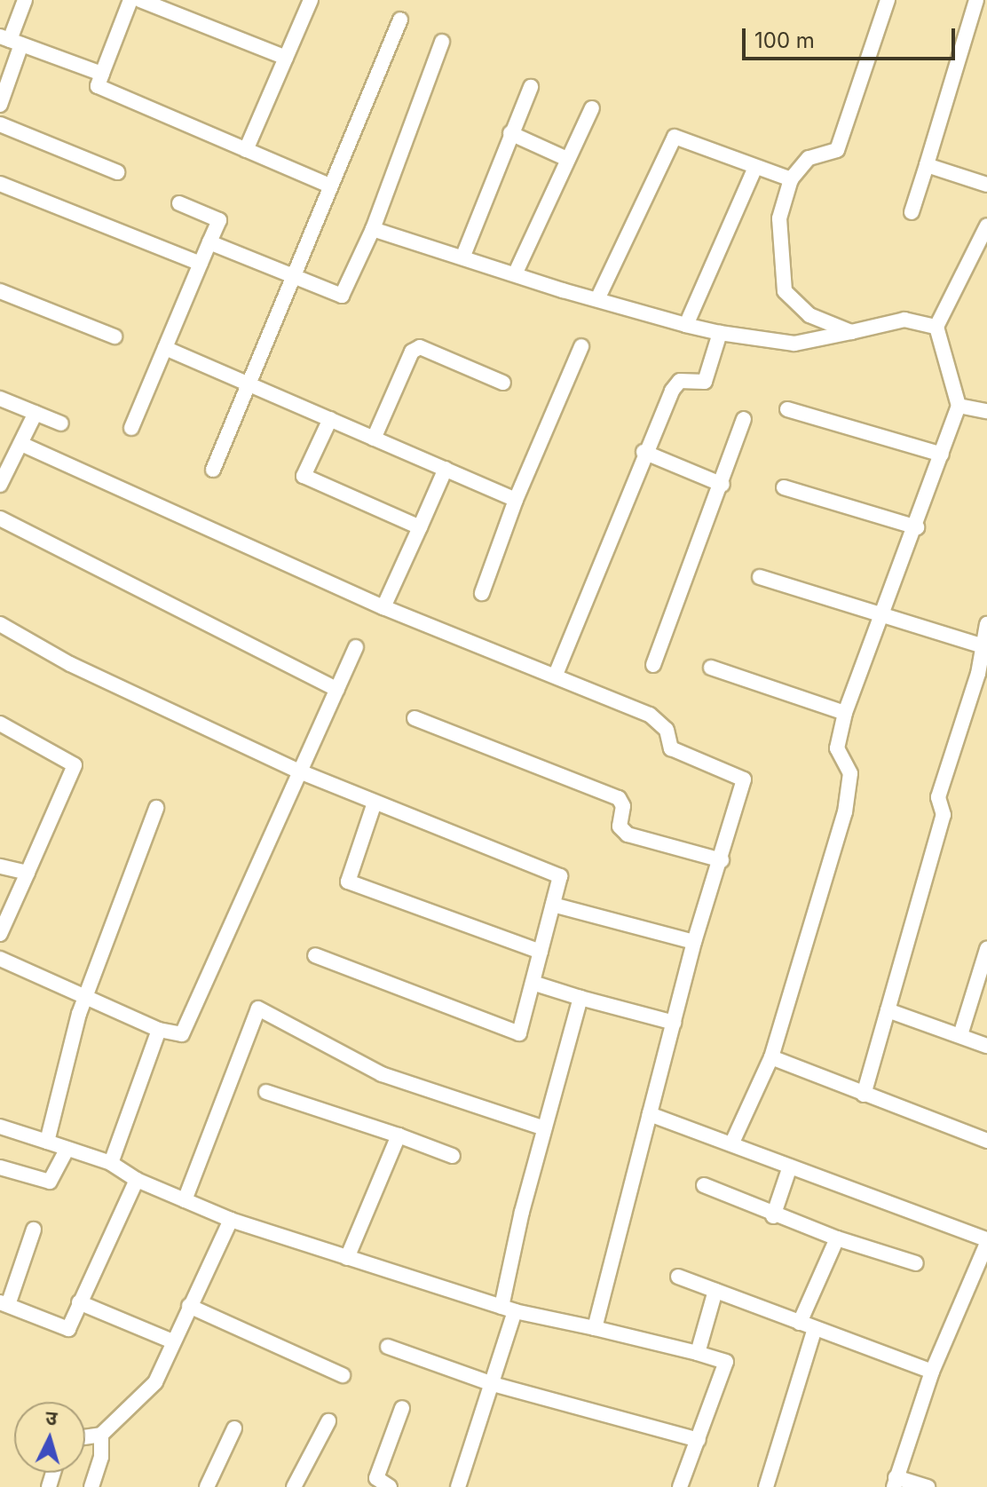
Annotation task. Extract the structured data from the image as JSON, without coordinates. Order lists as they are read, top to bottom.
{
  "scale_bar": "100 m",
  "north": "top"
}
